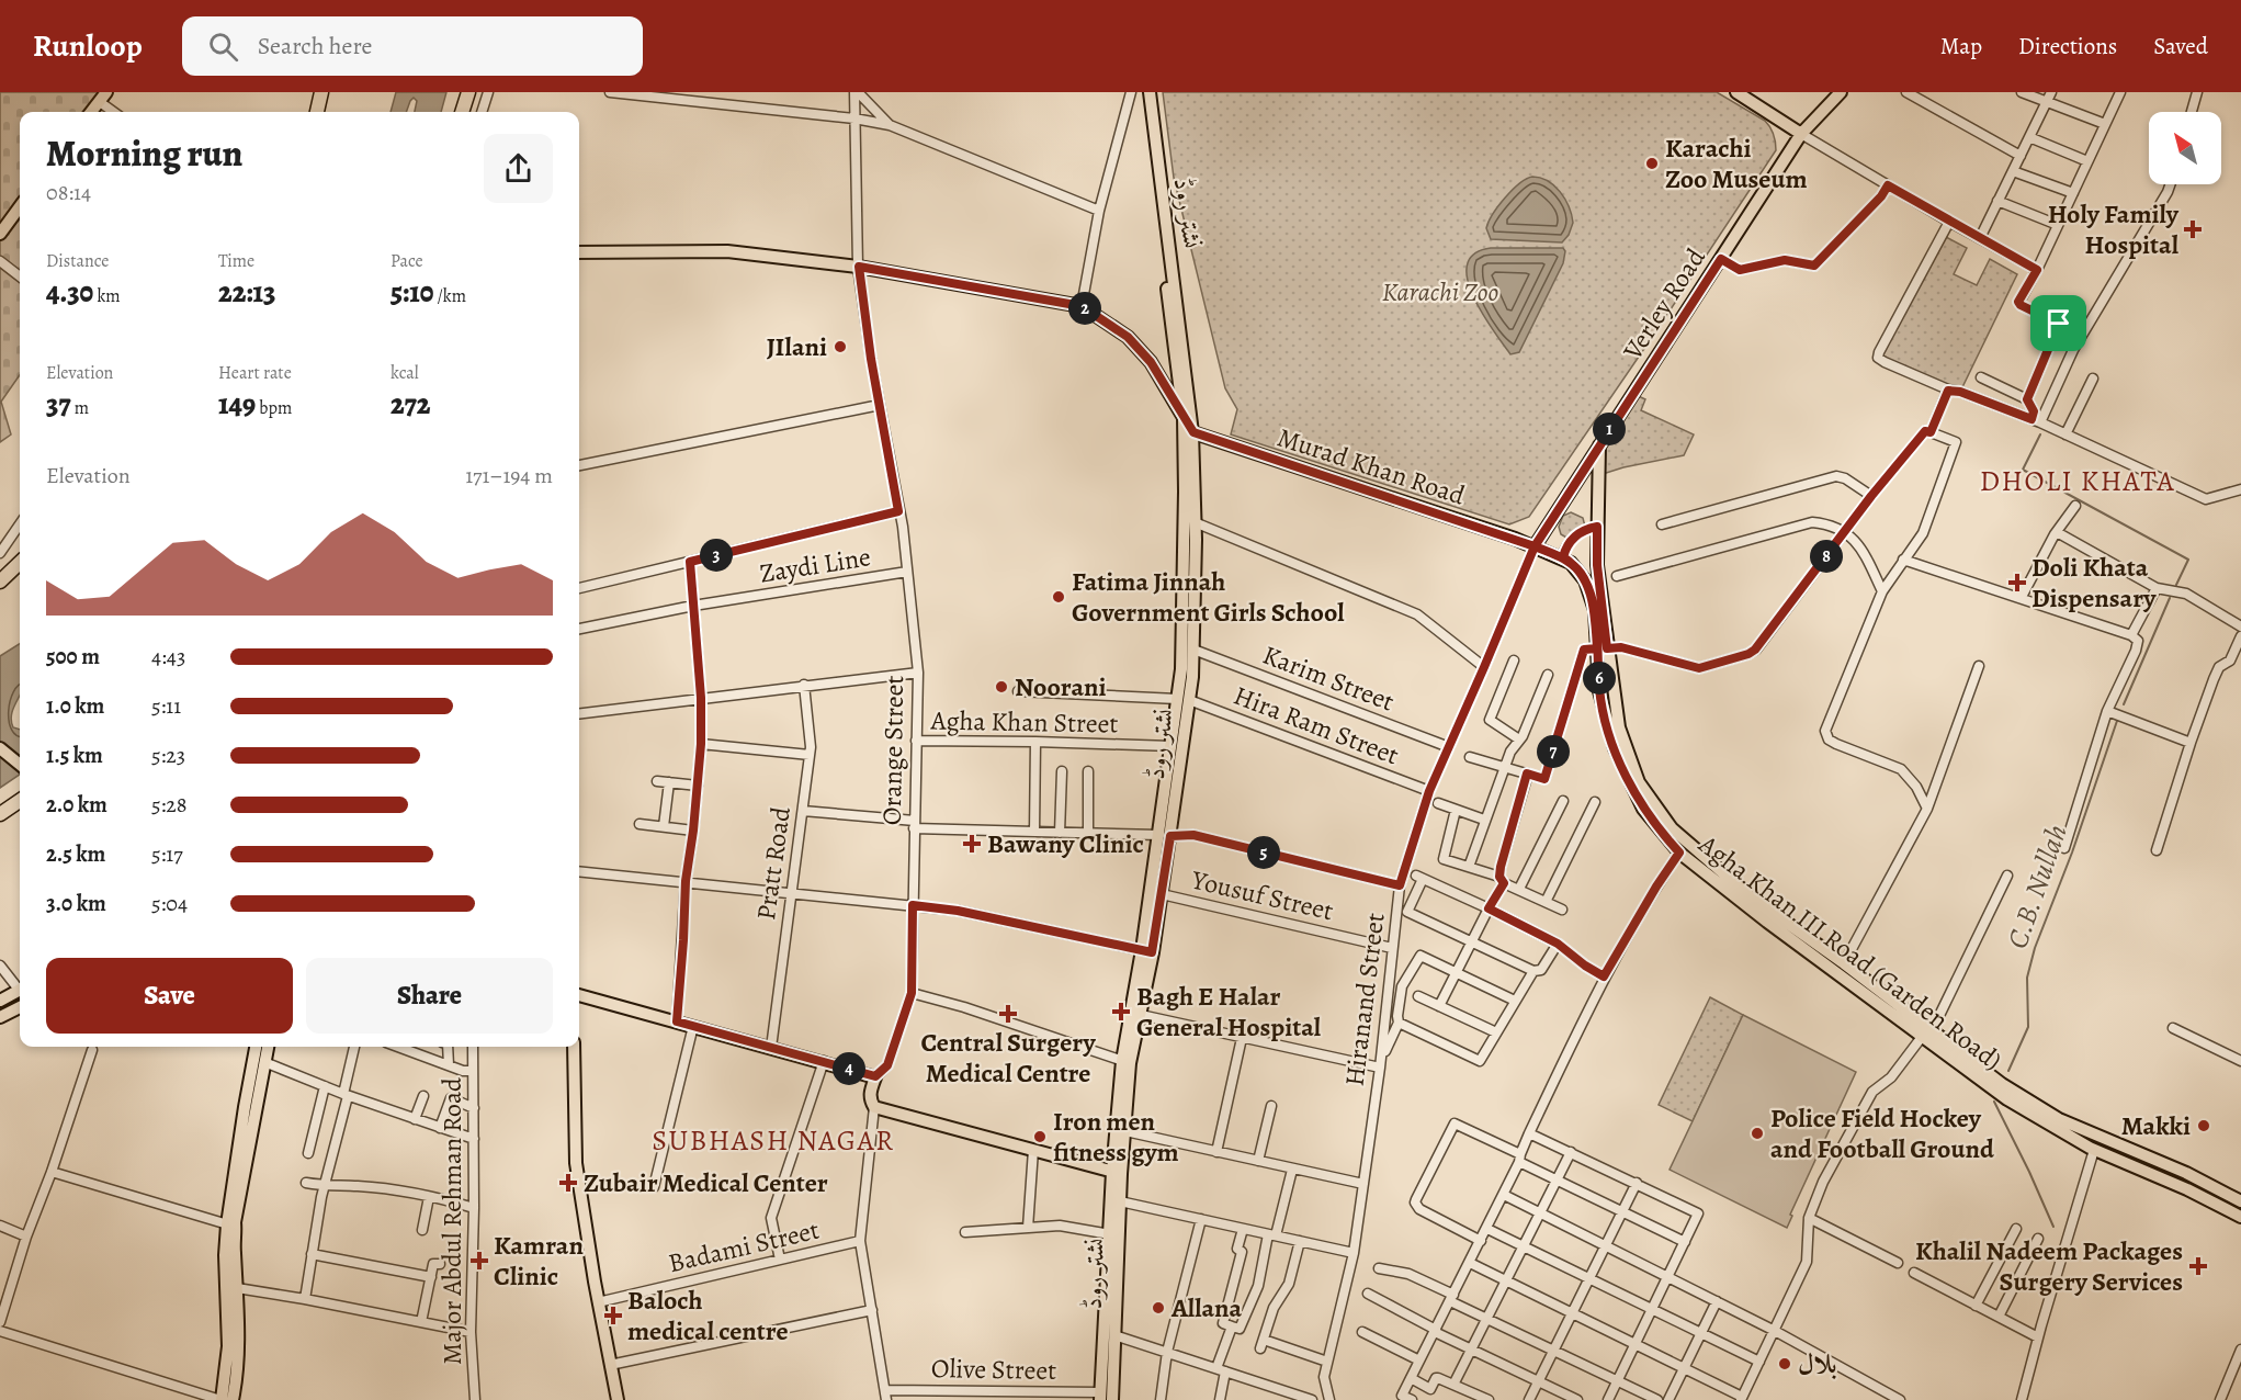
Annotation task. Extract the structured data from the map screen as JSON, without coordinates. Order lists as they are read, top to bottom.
{
  "streets": {
    "main road": [
      "نشتر روڈ",
      "Verley Road",
      "Murad Khan Road",
      "Agha Khan III Road (Garden Road)"
    ],
    "street": [
      "Zaydi Line",
      "Karim Street",
      "Agha Khan Street",
      "Hira Ram Street",
      "Orange Street",
      "Pratt Road",
      "Yousuf Street",
      "Hiranand Street",
      "Major Abdul Rehman Road",
      "Badami Street",
      "Olive Street"
    ]
  },
  "crossings": [
    ["نشتر روڈ", "Murad Khan Road"],
    ["نشتر روڈ", "Karim Street"],
    ["نشتر روڈ", "Agha Khan Street"],
    ["نشتر روڈ", "Hira Ram Street"],
    ["نشتر روڈ", "Yousuf Street"],
    ["نشتر روڈ", "Olive Street"],
    ["Verley Road", "Murad Khan Road"],
    ["Verley Road", "Agha Khan III Road (Garden Road)"],
    ["Verley Road", "Hiranand Street"],
    ["Murad Khan Road", "Agha Khan III Road (Garden Road)"],
    ["Murad Khan Road", "Hiranand Street"],
    ["Zaydi Line", "Orange Street"],
    ["Karim Street", "Hiranand Street"],
    ["Agha Khan Street", "Orange Street"],
    ["Hira Ram Street", "Hiranand Street"],
    ["Yousuf Street", "Hiranand Street"],
    ["Agha Khan III Road (Garden Road)", "Hiranand Street"]
  ],
  "districts": ["DHOLI KHATA", "SUBHASH NAGAR"],
  "water": ["C.B. Nullah"],
  "parks": ["Karachi Zoo"],
  "places": {
    "other": [
      "Karachi Zoo Museum",
      "JIlani",
      "Fatima Jinnah Government Girls School",
      "Noorani",
      "Makki",
      "Police Field Hockey and Football Ground",
      "Iron men fitness gym",
      "Allana",
      "بلال"
    ],
    "health": [
      "Holy Family Hospital",
      "Doli Khata Dispensary",
      "Bawany Clinic",
      "Bagh E Halar General Hospital",
      "Central Surgery Medical Centre",
      "Zubair Medical Center",
      "Kamran Clinic",
      "Khalil Nadeem Packages Surgery Services",
      "Baloch medical centre"
    ]
  },
  "north": "top left",
  "page": {
    "header": "Runloop",
    "search": "Search here",
    "nav": ["Map", "Directions", "Saved"],
    "heading": ["Morning run", "08:14"],
    "stats": [
      ["Distance", "4.30 km"],
      ["Time", "22:13"],
      ["Pace", "5:10 /km"],
      ["Elevation", "37 m"],
      ["Heart rate", "149 bpm"],
      ["kcal", "272"]
    ],
    "pins": [
      "2",
      "1",
      "3",
      "8",
      "6",
      "7",
      "5",
      "4"
    ],
    "chart": ["Elevation", "171–194 m"],
    "list": [
      {
        "name": "500 m",
        "note": "4:43"
      },
      {
        "name": "1.0 km",
        "note": "5:11"
      },
      {
        "name": "1.5 km",
        "note": "5:23"
      },
      {
        "name": "2.0 km",
        "note": "5:28"
      },
      {
        "name": "2.5 km",
        "note": "5:17"
      },
      {
        "name": "3.0 km",
        "note": "5:04"
      }
    ],
    "buttons": ["Save", "Share"]
  }
}
